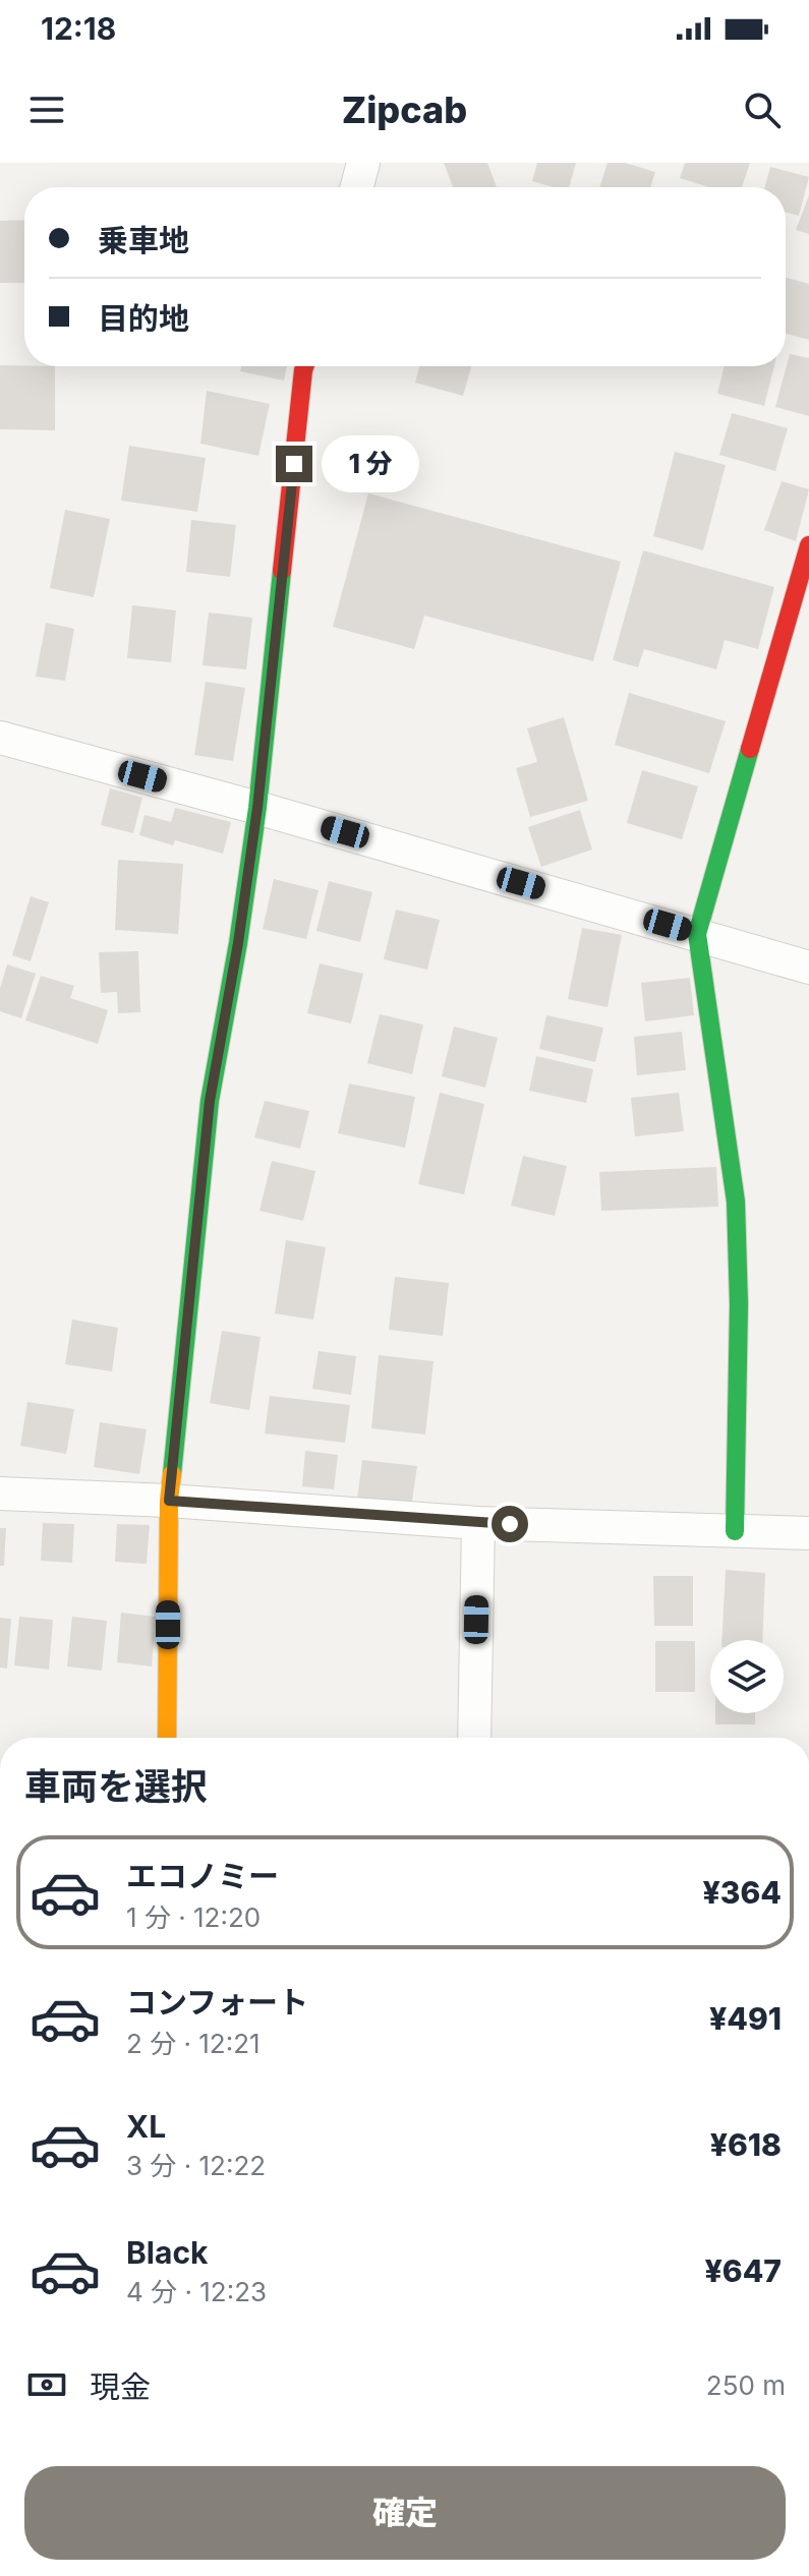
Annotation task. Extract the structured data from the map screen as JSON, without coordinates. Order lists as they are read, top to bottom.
{
  "page": {
    "status": "12:18",
    "header": "Zipcab",
    "banner": ["乗車地", "目的地"],
    "bubble": "1 分",
    "heading": "車両を選択",
    "list": [
      {
        "name": "エコノミー",
        "note": "1 分 · 12:20",
        "value": "¥364"
      },
      {
        "name": "コンフォート",
        "note": "2 分 · 12:21",
        "value": "¥491"
      },
      {
        "name": "XL",
        "note": "3 分 · 12:22",
        "value": "¥618"
      },
      {
        "name": "Black",
        "note": "4 分 · 12:23",
        "value": "¥647"
      }
    ],
    "pay": ["現金", "250 m"],
    "buttons": "確定"
  }
}
